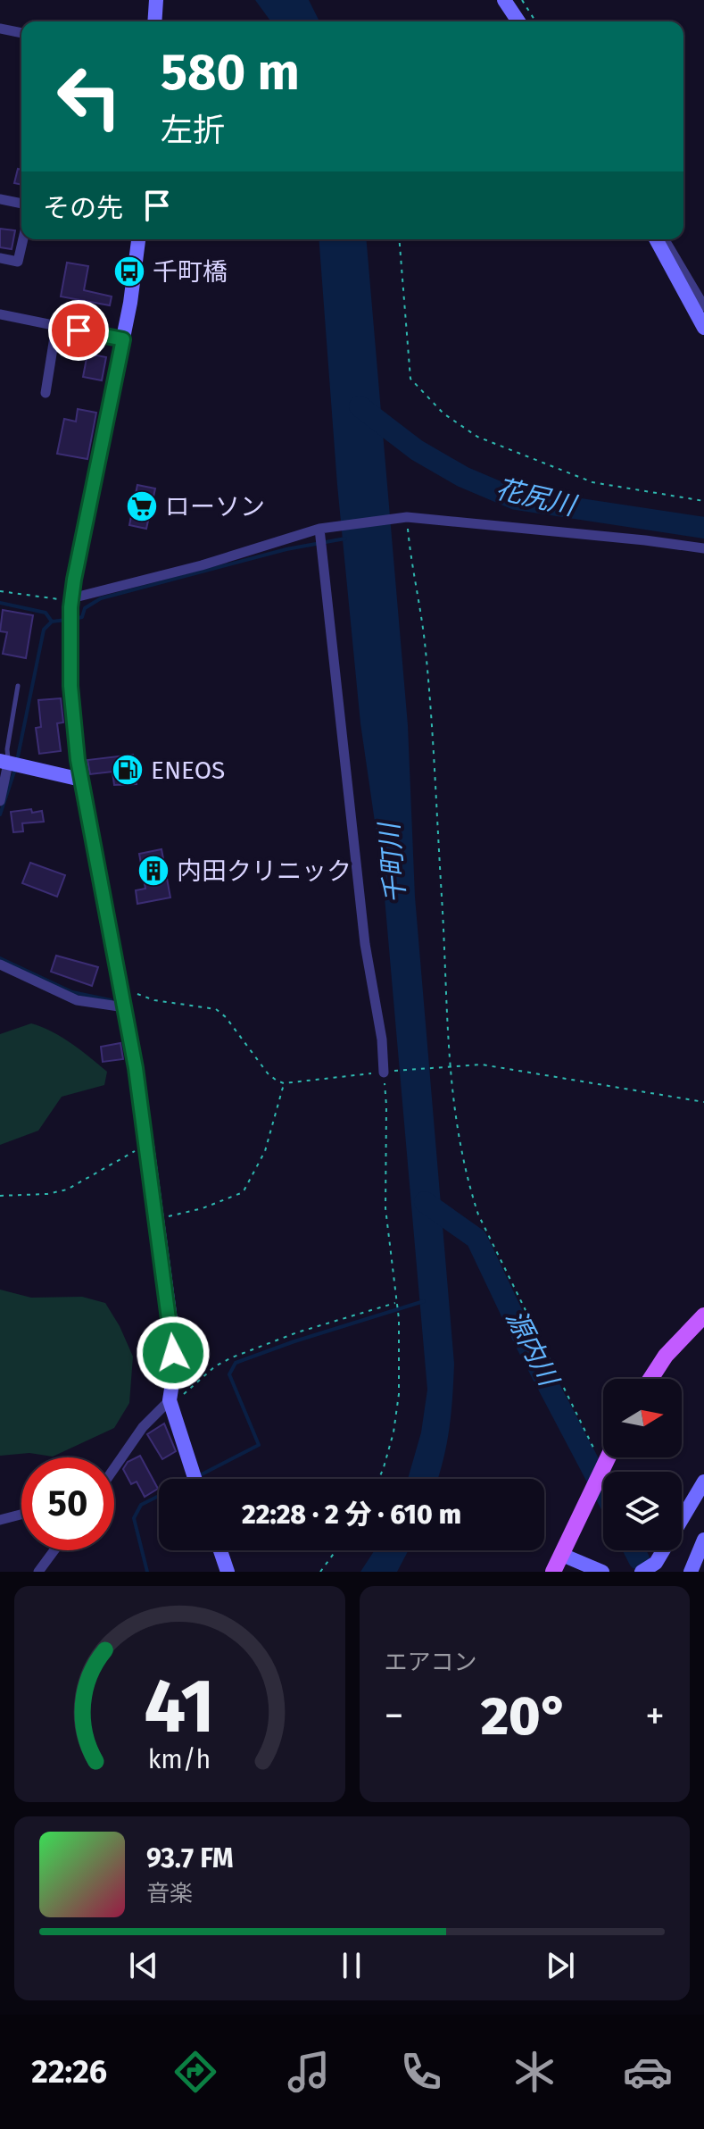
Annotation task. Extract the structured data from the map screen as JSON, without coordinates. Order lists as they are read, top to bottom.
{
  "water": ["花尻川", "千町川", "源内川"],
  "places": {
    "bus stop": ["千町橋"],
    "supermarket": ["ローソン"],
    "fuel station": ["ENEOS"],
    "building": ["内田クリニック"]
  },
  "north": "right",
  "page": {
    "turn": ["580 m", "左折"],
    "then": "その先",
    "limit": "50",
    "trip": "22:28 · 2 分 · 610 m",
    "tile": "エアコン",
    "heat": ["−", "20°", "+"],
    "song": ["93.7 FM", "音楽"],
    "tabs": "22:26",
    "gauge": ["41", "km/h"]
  }
}
